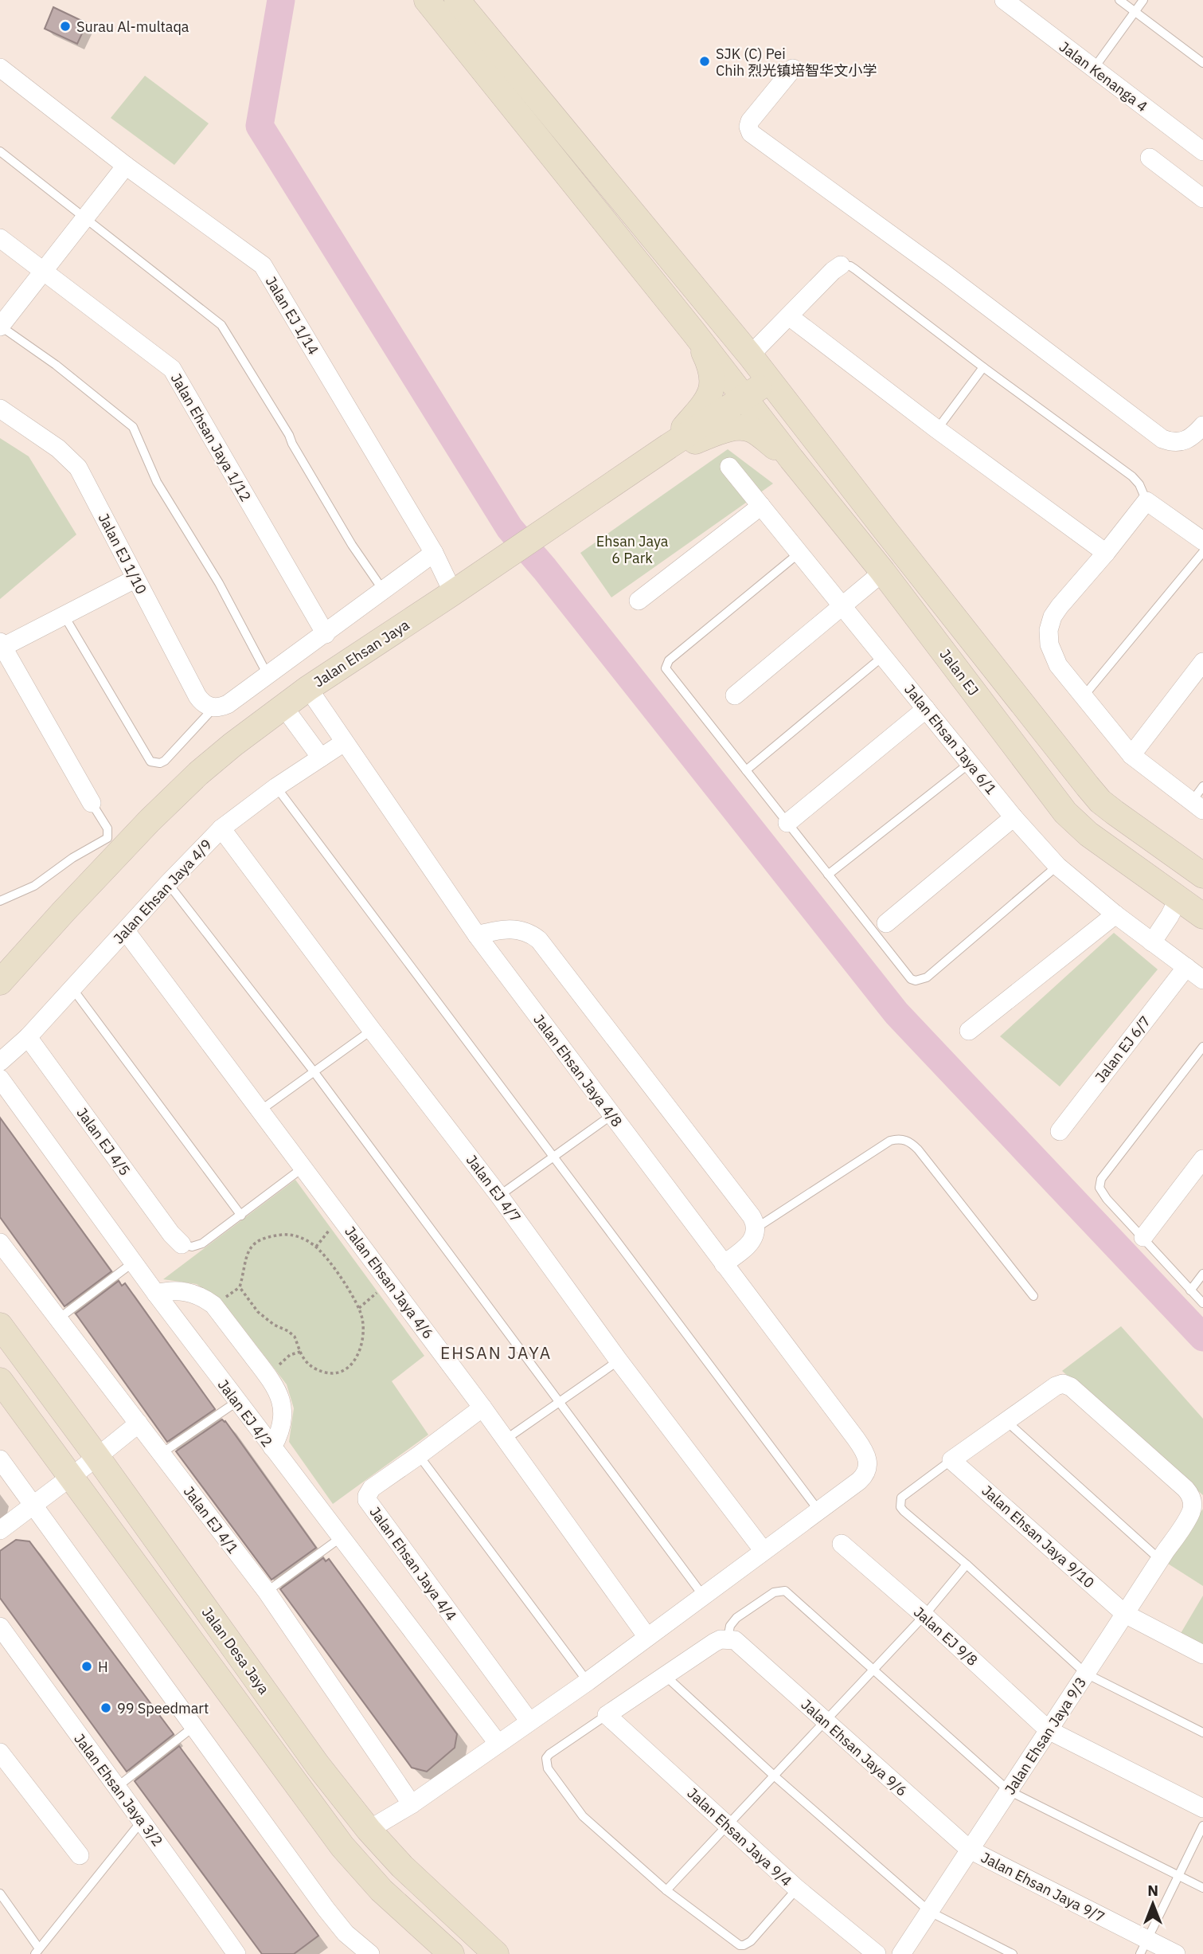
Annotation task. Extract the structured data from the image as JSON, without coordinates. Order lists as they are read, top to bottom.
{
  "streets": {
    "main road": ["Jalan Ehsan Jaya", "Jalan EJ", "Jalan Desa Jaya"],
    "street": [
      "Jalan Kenanga 4",
      "Jalan EJ 1/14",
      "Jalan Ehsan Jaya 1/12",
      "Jalan EJ 1/10",
      "Jalan Ehsan Jaya 6/1",
      "Jalan Ehsan Jaya 4/9",
      "Jalan EJ 6/7",
      "Jalan Ehsan Jaya 4/8",
      "Jalan EJ 4/5",
      "Jalan EJ 4/7",
      "Jalan Ehsan Jaya 4/6",
      "Jalan EJ 4/2",
      "Jalan EJ 4/1",
      "Jalan Ehsan Jaya 9/10",
      "Jalan Ehsan Jaya 4/4",
      "Jalan EJ 9/8",
      "Jalan Ehsan Jaya 9/3",
      "Jalan Ehsan Jaya 9/6",
      "Jalan Ehsan Jaya 3/2",
      "Jalan Ehsan Jaya 9/4",
      "Jalan Ehsan Jaya 9/7"
    ]
  },
  "crossings": [
    ["Jalan EJ 1/14", "Jalan Ehsan Jaya"],
    ["Jalan Ehsan Jaya", "Jalan EJ"],
    ["Jalan Ehsan Jaya", "Jalan Ehsan Jaya 4/8"],
    ["Jalan Ehsan Jaya 6/1", "Jalan EJ 6/7"],
    ["Jalan Ehsan Jaya 4/9", "Jalan Ehsan Jaya 4/8"],
    ["Jalan Ehsan Jaya 4/9", "Jalan EJ 4/5"],
    ["Jalan Ehsan Jaya 4/9", "Jalan EJ 4/7"],
    ["Jalan Ehsan Jaya 4/9", "Jalan Ehsan Jaya 4/6"],
    ["Jalan Ehsan Jaya 4/6", "Jalan Ehsan Jaya 4/4"],
    ["Jalan Ehsan Jaya 9/10", "Jalan Ehsan Jaya 9/3"],
    ["Jalan EJ 9/8", "Jalan Ehsan Jaya 9/3"],
    ["Jalan Ehsan Jaya 9/3", "Jalan Ehsan Jaya 9/6"],
    ["Jalan Ehsan Jaya 9/3", "Jalan Ehsan Jaya 9/7"],
    ["Jalan Ehsan Jaya 9/6", "Jalan Ehsan Jaya 9/7"]
  ],
  "districts": ["EHSAN JAYA"],
  "parks": ["Ehsan Jaya 6 Park"],
  "places": [
    "Surau Al-multaqa",
    "SJK (C) Pei Chih 烈光镇培智华文小学",
    "H",
    "99 Speedmart"
  ],
  "north": "top"
}
